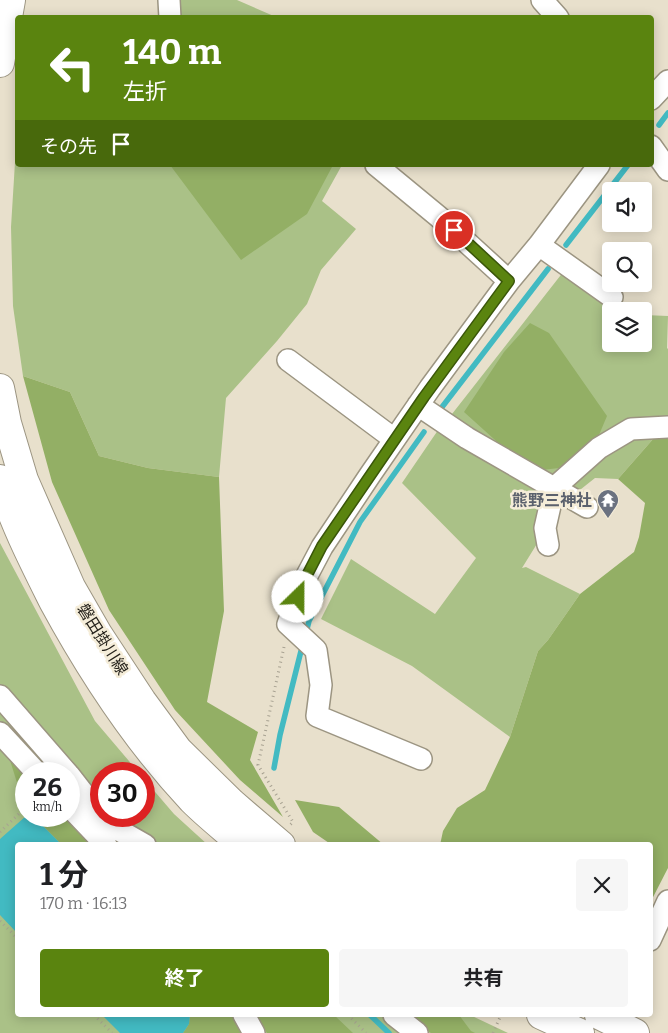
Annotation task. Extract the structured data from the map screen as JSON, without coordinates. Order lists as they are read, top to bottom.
{
  "streets": {
    "main road": ["磐田掛川線"]
  },
  "places": {
    "temple": ["熊野三神社"]
  },
  "page": {
    "turn": ["140 m", "左折"],
    "then": "その先",
    "speed": "26 km/h",
    "limit": "30",
    "heading": ["1 分", "170 m · 16:13"],
    "buttons": ["終了", "共有"]
  }
}
